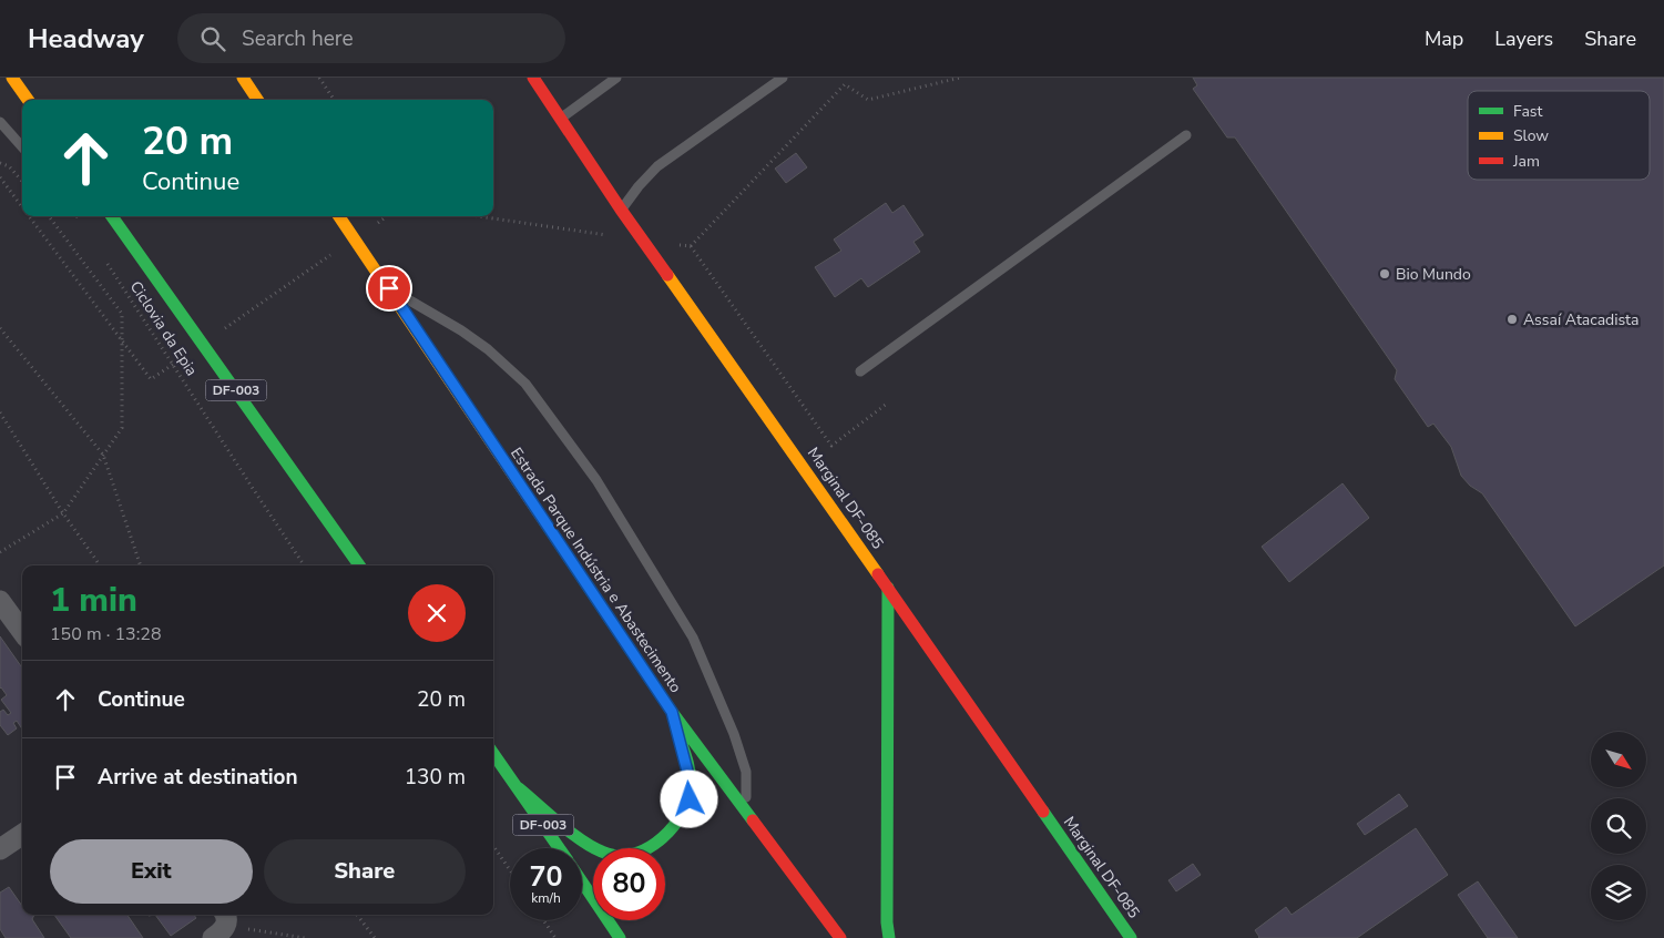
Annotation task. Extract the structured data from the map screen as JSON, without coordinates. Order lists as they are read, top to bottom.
{
  "streets": {
    "main road": ["DF-003", "Marginal DF-085", "Estrada Parque Indústria e Abastecimento"],
    "path": ["Ciclovia da Epia"]
  },
  "places": ["Bio Mundo", "Assaí Atacadista"],
  "legend": ["Fast", "Slow", "Jam"],
  "north": "bottom right",
  "page": {
    "header": "Headway",
    "search": "Search here",
    "nav": ["Map", "Layers", "Share"],
    "turn": ["20 m", "Continue"],
    "heading": ["1 min", "150 m · 13:28"],
    "list": [
      {
        "name": "Continue",
        "value": "20 m"
      },
      {
        "name": "Arrive at destination",
        "value": "130 m"
      }
    ],
    "buttons": ["Exit", "Share"],
    "speed": "70 km/h",
    "limit": "80"
  }
}
